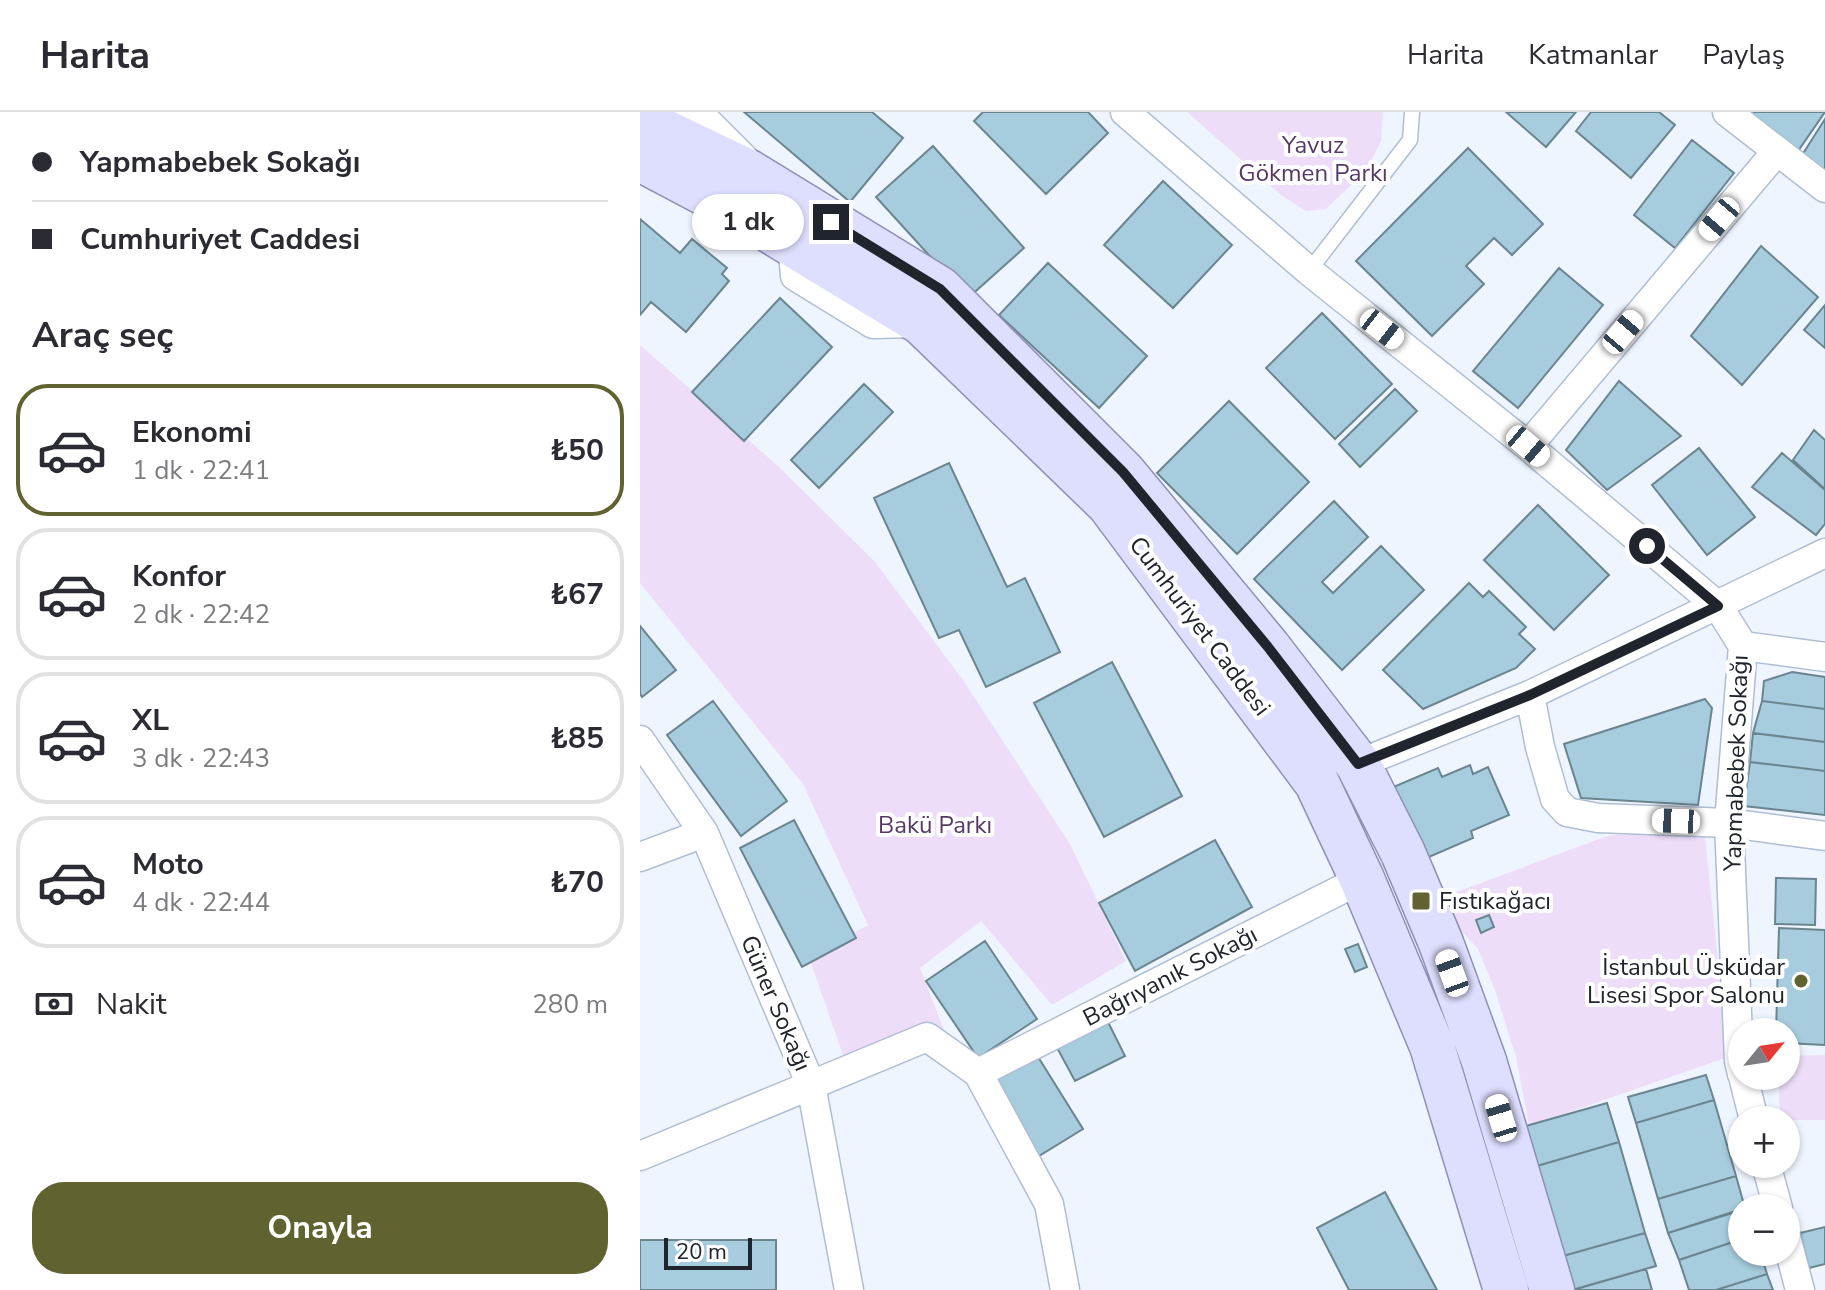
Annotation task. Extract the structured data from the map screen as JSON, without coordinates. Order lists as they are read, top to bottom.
{
  "streets": {
    "main road": ["Cumhuriyet Caddesi"],
    "street": ["Yapmabebek Sokağı", "Bağrıyanık Sokağı", "Güner Sokağı"]
  },
  "crossings": [
    ["Cumhuriyet Caddesi", "Bağrıyanık Sokağı"]
  ],
  "parks": ["Yavuz Gökmen Parkı", "Bakü Parkı"],
  "places": {
    "transit": ["Fıstıkağacı"],
    "other": ["İstanbul Üsküdar Lisesi Spor Salonu"]
  },
  "scale_bar": "20 m",
  "north": "top right",
  "page": {
    "header": "Harita",
    "nav": ["Harita", "Katmanlar", "Paylaş"],
    "banner": ["Yapmabebek Sokağı", "Cumhuriyet Caddesi"],
    "bubble": "1 dk",
    "heading": "Araç seç",
    "list": [
      {
        "name": "Ekonomi",
        "note": "1 dk · 22:41",
        "value": "₺50"
      },
      {
        "name": "Konfor",
        "note": "2 dk · 22:42",
        "value": "₺67"
      },
      {
        "name": "XL",
        "note": "3 dk · 22:43",
        "value": "₺85"
      },
      {
        "name": "Moto",
        "note": "4 dk · 22:44",
        "value": "₺70"
      }
    ],
    "pay": ["Nakit", "280 m"],
    "map_buttons": ["+", "−"],
    "buttons": "Onayla",
    "scale": "20 m"
  }
}
